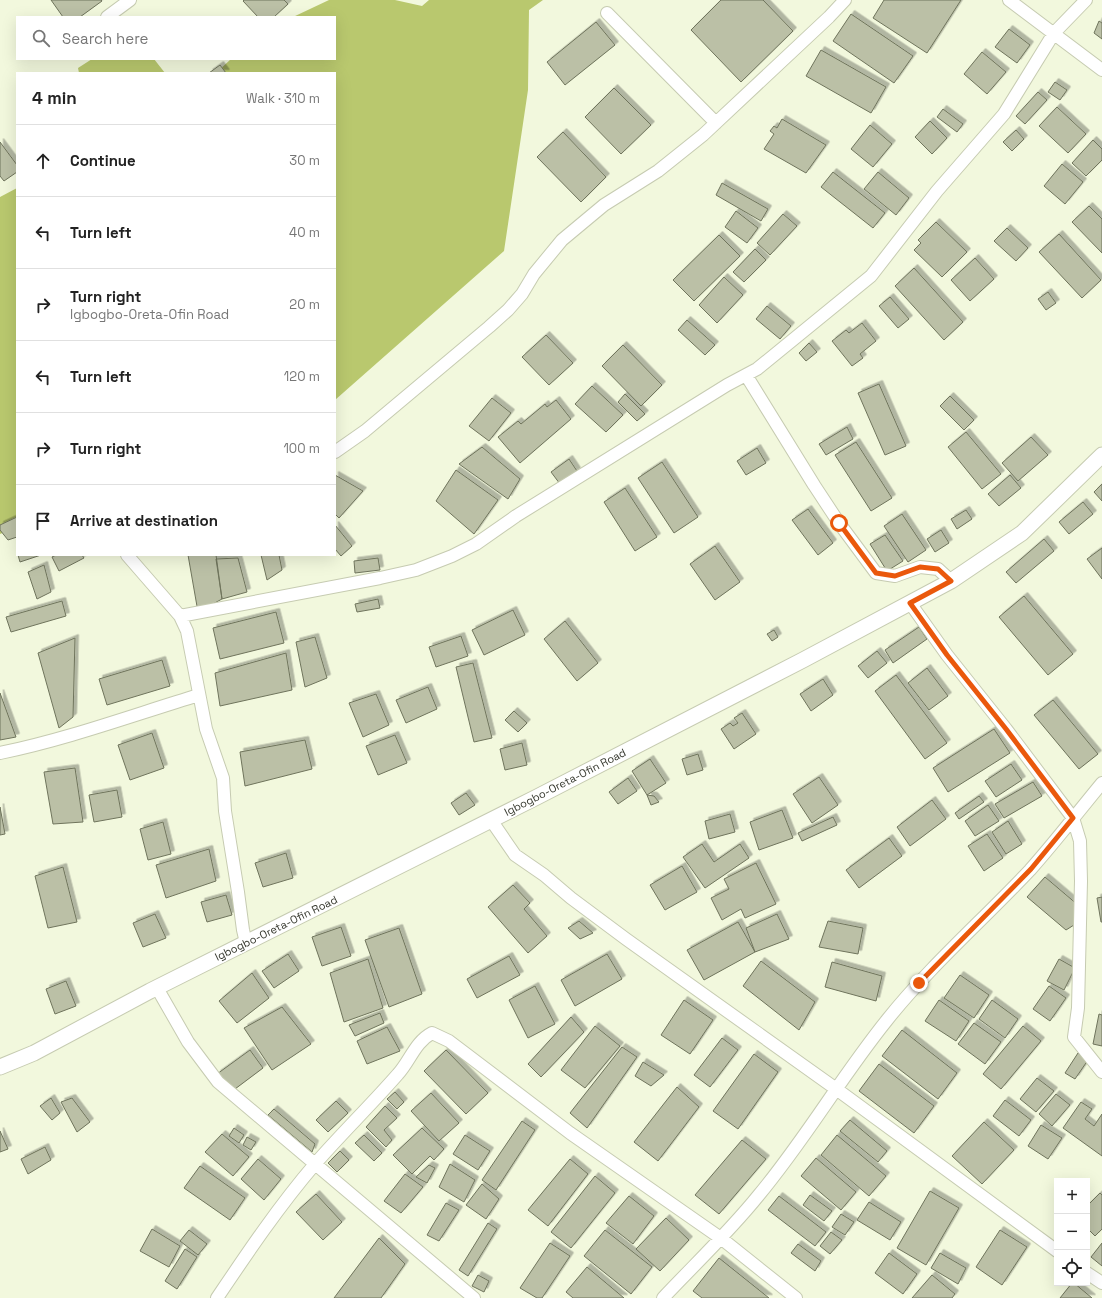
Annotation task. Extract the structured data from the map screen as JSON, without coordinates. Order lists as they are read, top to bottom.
{
  "streets": {
    "street": ["Igbogbo-Oreta-Ofin Road"]
  },
  "page": {
    "search": "Search here",
    "heading": ["4 min", "Walk · 310 m"],
    "list": [
      ["Continue", "30 m"],
      ["Turn left", "40 m"],
      ["Turn right", "Igbogbo-Oreta-Ofin Road", "20 m"],
      ["Turn left", "120 m"],
      ["Turn right", "100 m"],
      "Arrive at destination"
    ],
    "map_buttons": ["+", "−"]
  }
}
